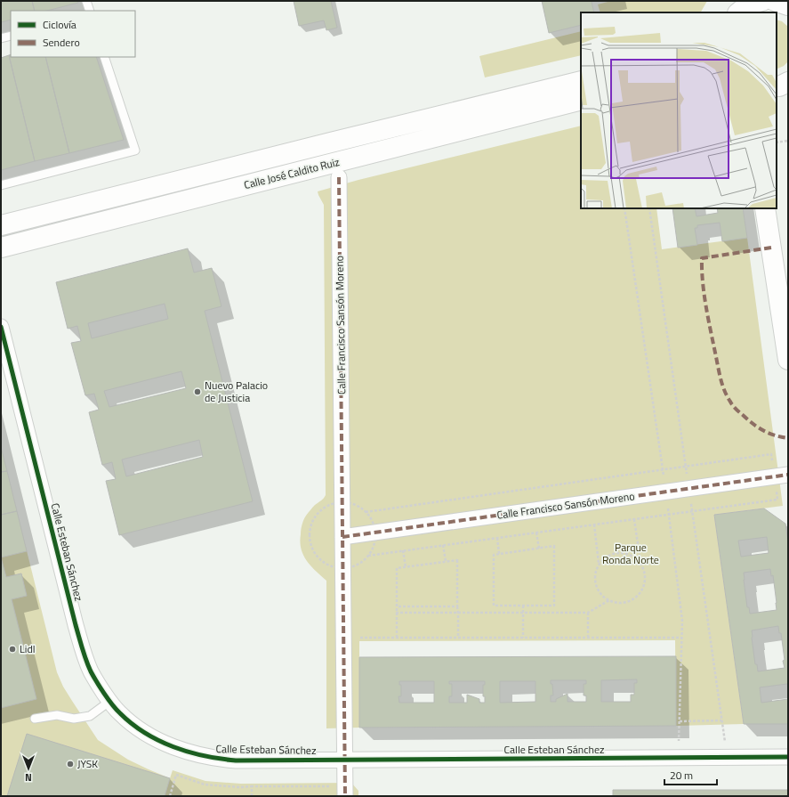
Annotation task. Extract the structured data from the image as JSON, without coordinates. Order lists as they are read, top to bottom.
{
  "streets": {
    "main road": ["Calle José Caldito Ruiz"],
    "street": ["Calle Francisco Sansón Moreno", "Calle Esteban Sánchez"]
  },
  "crossings": [
    ["Calle Francisco Sansón Moreno", "Calle Esteban Sánchez"]
  ],
  "parks": ["Parque Ronda Norte"],
  "places": ["Nuevo Palacio de Justicia", "Lidl", "JYSK"],
  "legend": ["Ciclovía", "Sendero"],
  "scale_bar": "20 m",
  "north": "bottom"
}
